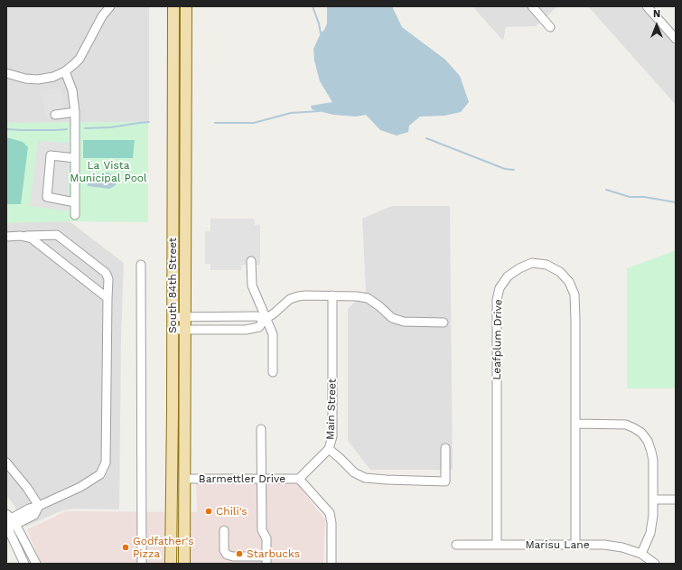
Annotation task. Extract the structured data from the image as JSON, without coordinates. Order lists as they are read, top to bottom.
{
  "streets": {
    "main road": ["South 84th Street"],
    "street": [
      "Leafplum Drive",
      "Main Street",
      "Barmettler Drive",
      "Marisu Lane"
    ]
  },
  "crossings": [
    ["South 84th Street", "Barmettler Drive"],
    ["Leafplum Drive", "Marisu Lane"],
    ["Main Street", "Barmettler Drive"]
  ],
  "parks": ["La Vista Municipal Pool"],
  "places": ["Chili's", "Godfather's Pizza", "Starbucks"],
  "north": "top"
}
